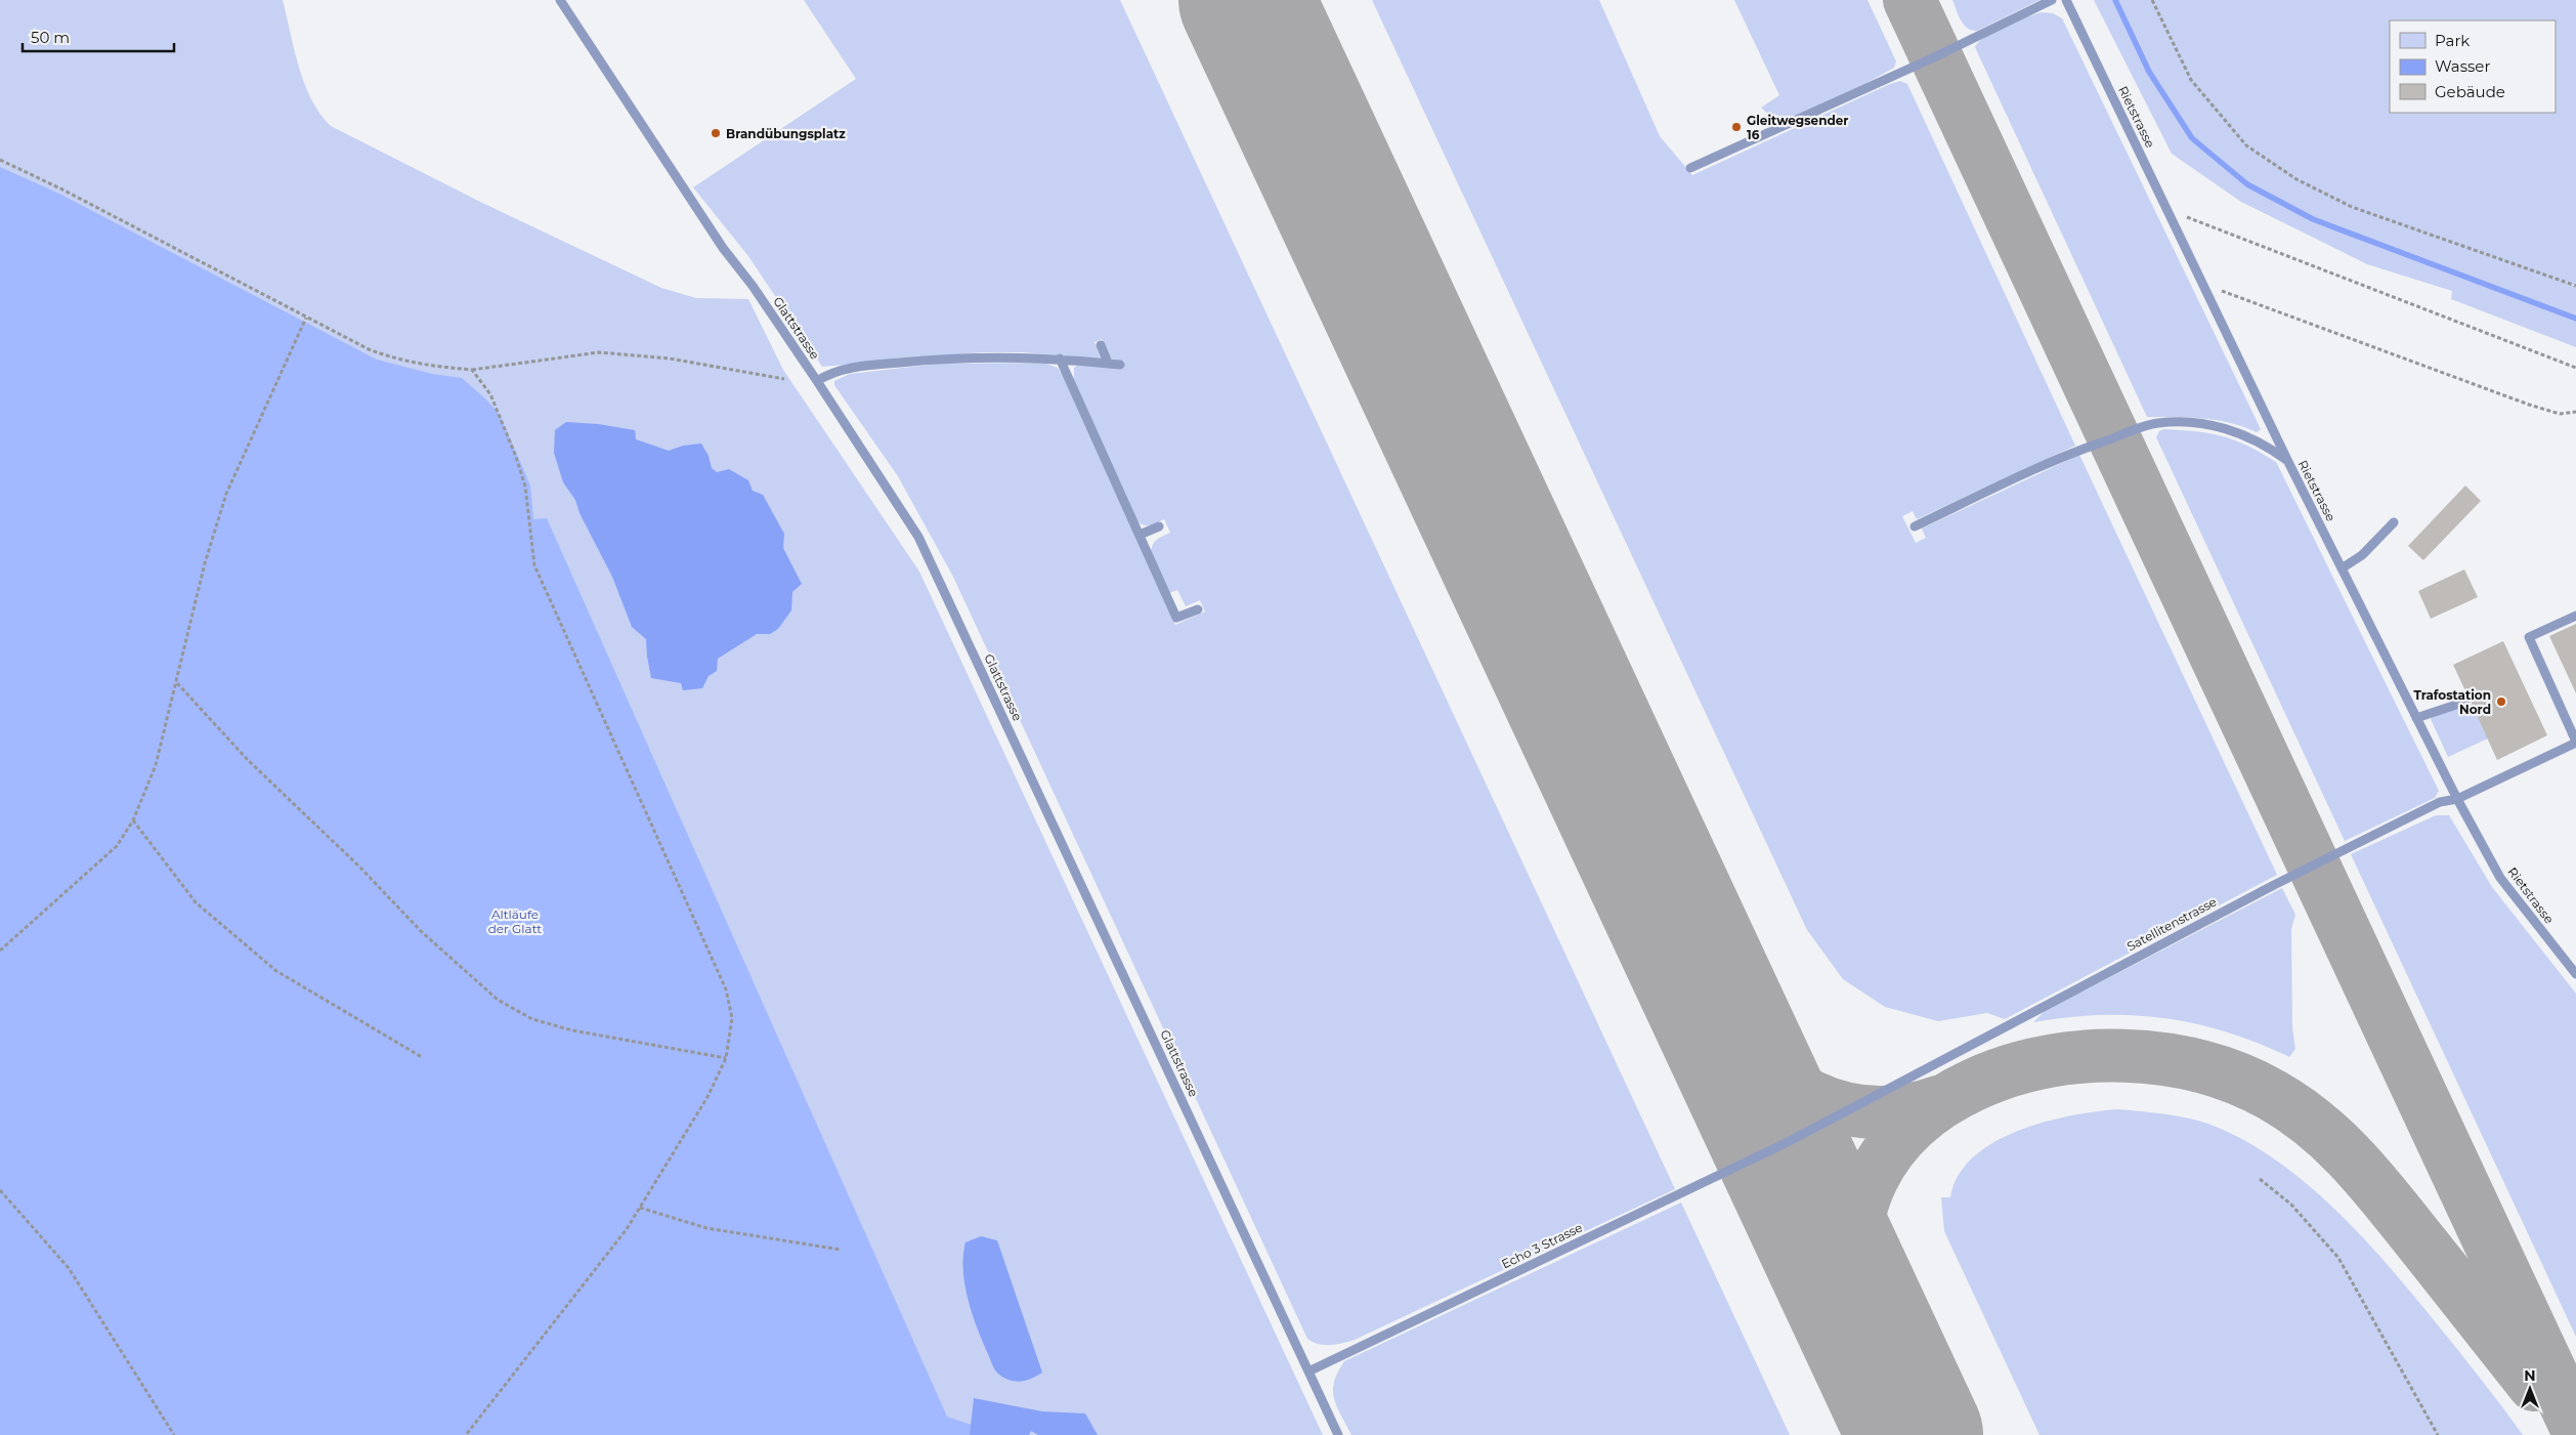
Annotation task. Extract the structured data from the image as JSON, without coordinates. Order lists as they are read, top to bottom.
{
  "streets": {
    "lane": [
      "Rietstrasse",
      "Glattstrasse",
      "Satellitenstrasse",
      "Echo 3 Strasse"
    ]
  },
  "crossings": [
    ["Rietstrasse", "Satellitenstrasse"],
    ["Glattstrasse", "Echo 3 Strasse"],
    ["Satellitenstrasse", "Echo 3 Strasse"]
  ],
  "parks": ["Altläufe der Glatt"],
  "places": ["Gleitwegsender 16", "Brandübungsplatz", "Trafostation Nord"],
  "legend": ["Park", "Wasser", "Gebäude"],
  "scale_bar": "50 m",
  "north": "top"
}
